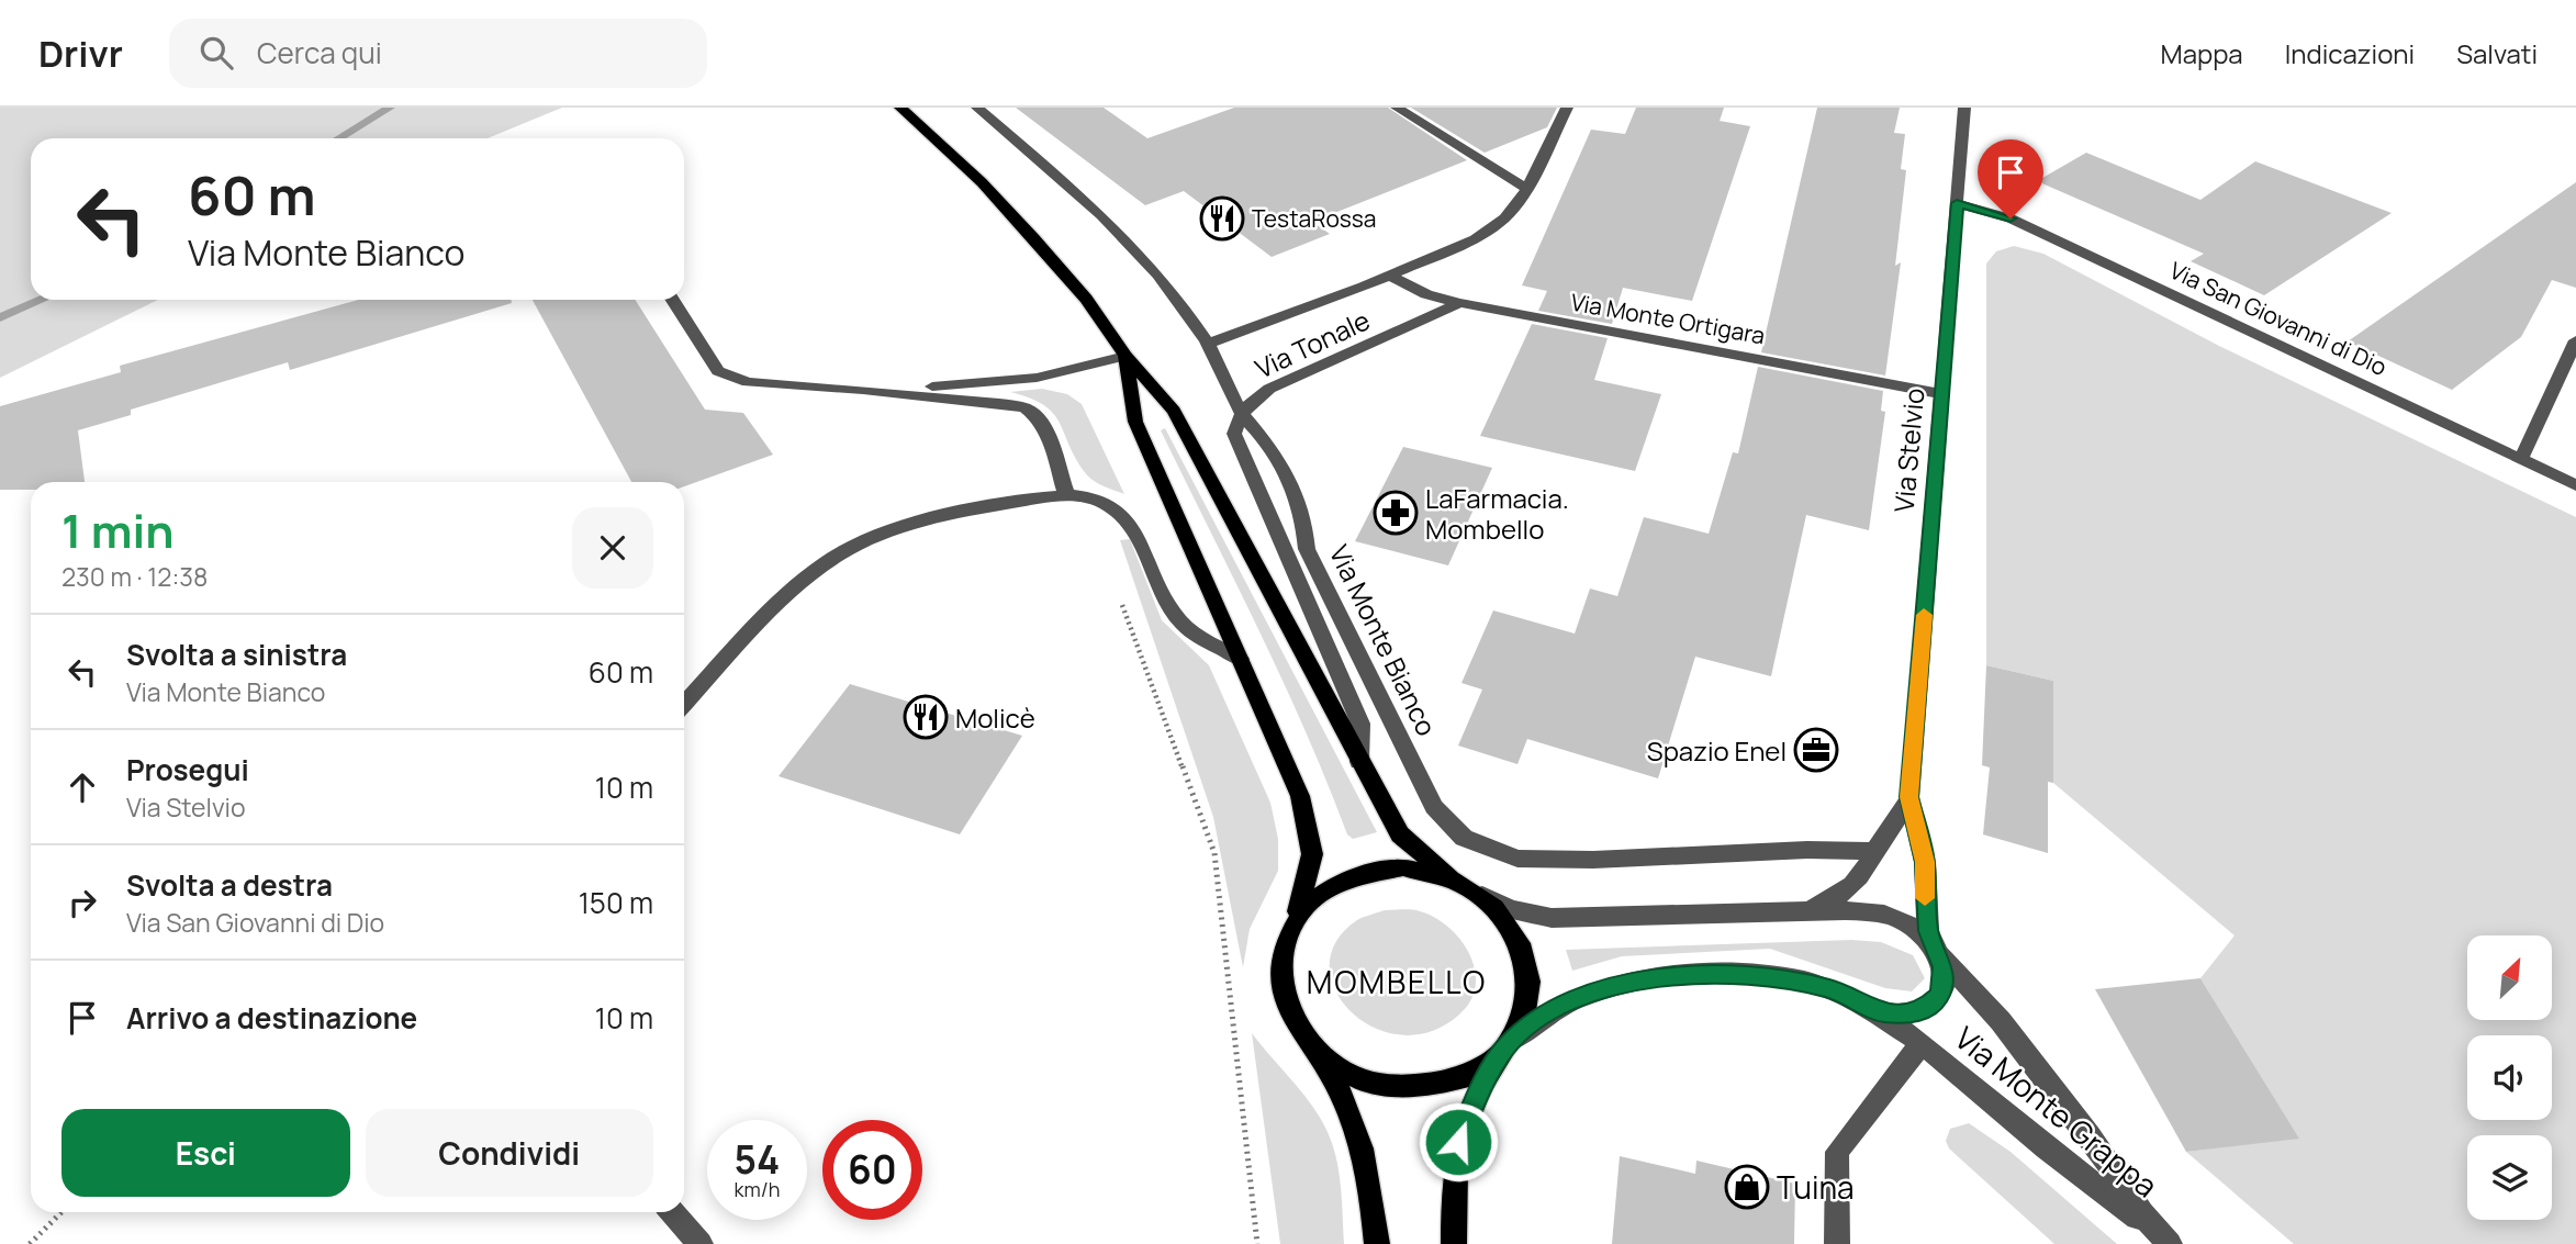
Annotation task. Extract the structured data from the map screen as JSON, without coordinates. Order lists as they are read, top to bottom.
{
  "streets": {
    "street": [
      "Via Monte Ortigara",
      "Via San Giovanni di Dio",
      "Via Tonale",
      "Via Stelvio",
      "Via Monte Bianco",
      "Via Monte Grappa"
    ]
  },
  "crossings": [
    ["Via Monte Ortigara", "Via Tonale"],
    ["Via Monte Ortigara", "Via Stelvio"],
    ["Via San Giovanni di Dio", "Via Stelvio"],
    ["Via Tonale", "Via Monte Bianco"],
    ["Via Stelvio", "Via Monte Bianco"],
    ["Via Stelvio", "Via Monte Grappa"]
  ],
  "districts": ["MOMBELLO"],
  "places": {
    "restaurant": ["TestaRossa", "Molicè"],
    "pharmacy": ["LaFarmacia. Mombello"],
    "office": ["Spazio Enel"],
    "shop": ["Tuina"]
  },
  "north": "top right",
  "page": {
    "header": "Drivr",
    "search": "Cerca qui",
    "nav": ["Mappa", "Indicazioni", "Salvati"],
    "turn": ["60 m", "Via Monte Bianco"],
    "heading": ["1 min", "230 m · 12:38"],
    "list": [
      {
        "name": "Svolta a sinistra",
        "note": "Via Monte Bianco",
        "value": "60 m"
      },
      {
        "name": "Prosegui",
        "note": "Via Stelvio",
        "value": "10 m"
      },
      {
        "name": "Svolta a destra",
        "note": "Via San Giovanni di Dio",
        "value": "150 m"
      },
      {
        "name": "Arrivo a destinazione",
        "value": "10 m"
      }
    ],
    "buttons": ["Esci", "Condividi"],
    "speed": "54 km/h",
    "limit": "60"
  }
}
